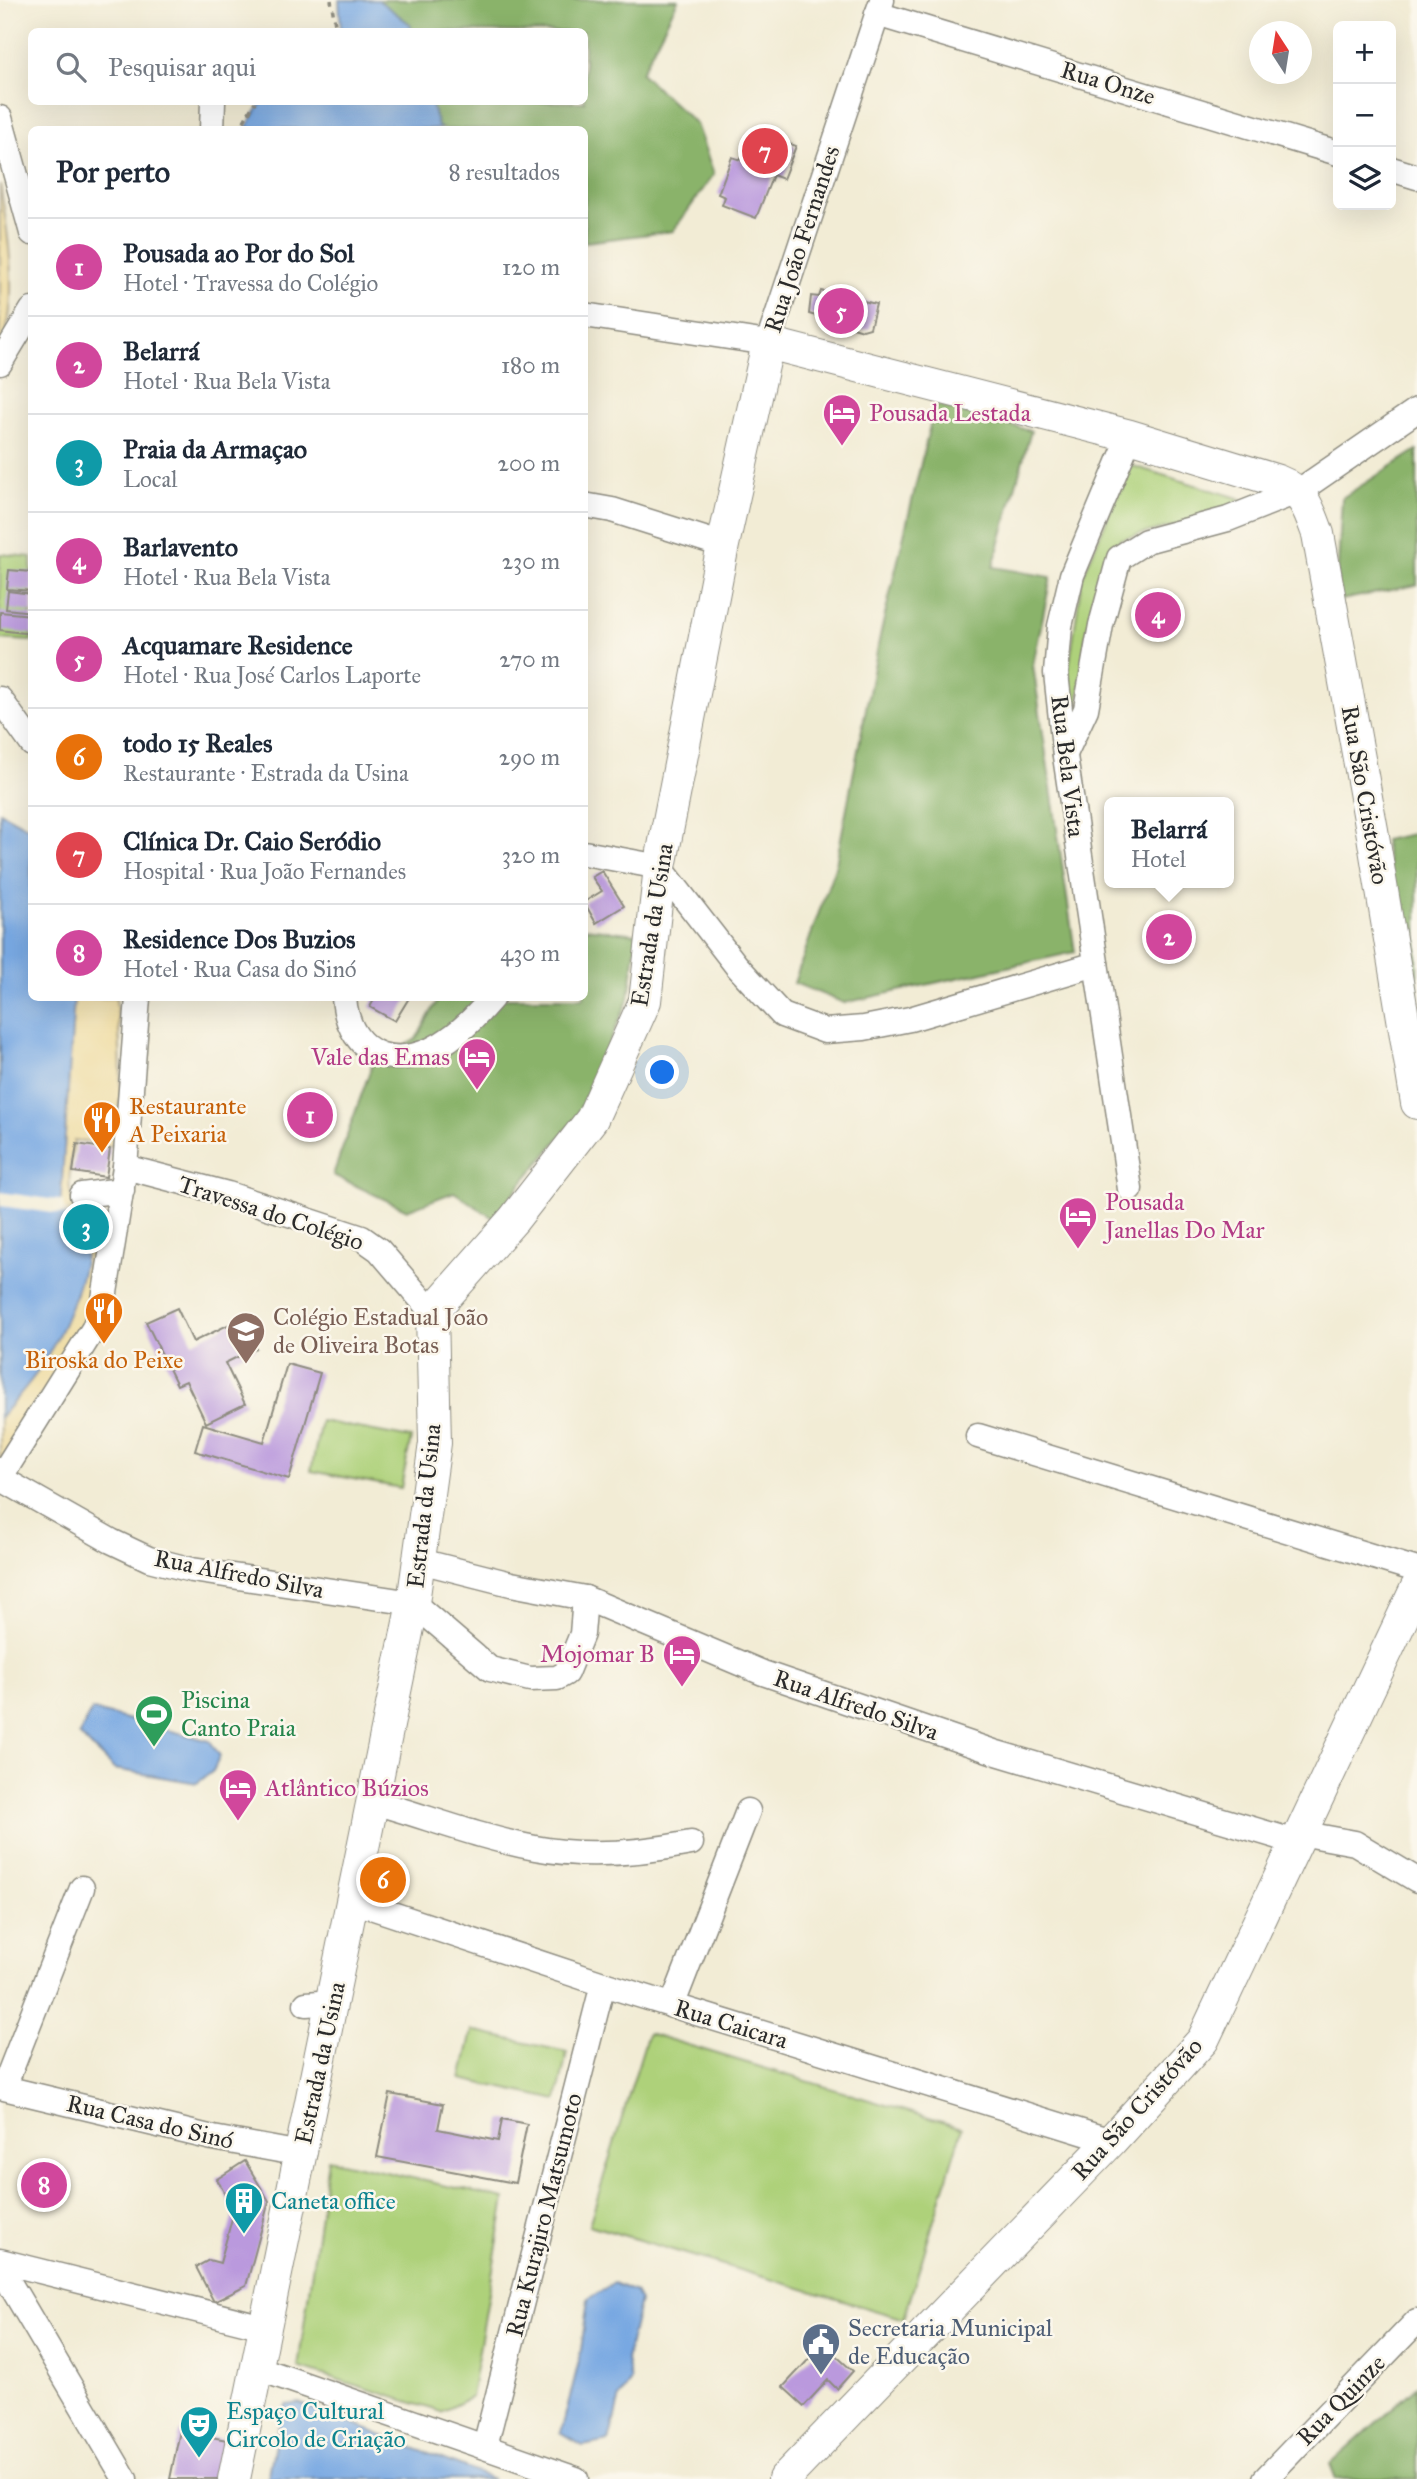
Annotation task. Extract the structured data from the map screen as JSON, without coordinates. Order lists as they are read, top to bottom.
{
  "streets": {
    "main road": ["Rua São Cristóvão", "Estrada da Usina"],
    "street": [
      "Rua Onze",
      "Rua João Fernandes",
      "Rua Bela Vista",
      "Travessa do Colégio",
      "Rua Alfredo Silva",
      "Rua Caicara",
      "Rua Casa do Sinó",
      "Rua Kurajiro Matsumoto",
      "Rua Quinze"
    ]
  },
  "crossings": [
    ["Rua Onze", "Rua João Fernandes"],
    ["Rua João Fernandes", "Estrada da Usina"],
    ["Rua São Cristóvão", "Rua Alfredo Silva"],
    ["Rua São Cristóvão", "Rua Caicara"],
    ["Estrada da Usina", "Travessa do Colégio"],
    ["Estrada da Usina", "Rua Alfredo Silva"],
    ["Estrada da Usina", "Rua Caicara"],
    ["Estrada da Usina", "Rua Casa do Sinó"],
    ["Rua Caicara", "Rua Kurajiro Matsumoto"]
  ],
  "places": {
    "hotel": [
      "Pousada Lestada",
      "Vale das Emas",
      "Pousada Janellas Do Mar",
      "Mojomar B",
      "Atlântico Búzios"
    ],
    "restaurant": ["Restaurante A Peixaria", "Biroska do Peixe"],
    "school or university": ["Colégio Estadual João de Oliveira Botas"],
    "sports": ["Piscina Canto Praia"],
    "building": ["Caneta office"],
    "public building": ["Secretaria Municipal de Educação"],
    "theatre": ["Espaço Cultural Circolo de Criação"]
  },
  "north": "top",
  "page": {
    "map_buttons": ["+", "−"],
    "search": "Pesquisar aqui",
    "pins": [
      "7",
      "5",
      "4",
      "2",
      "1",
      "3",
      "6",
      "8"
    ],
    "heading": ["Por perto", "8 resultados"],
    "list": [
      {
        "mark": "1",
        "name": "Pousada ao Por do Sol",
        "note": "Hotel · Travessa do Colégio",
        "value": "120 m"
      },
      {
        "mark": "2",
        "name": "Belarrá",
        "note": "Hotel · Rua Bela Vista",
        "value": "180 m"
      },
      {
        "mark": "3",
        "name": "Praia da Armaçao",
        "note": "Local",
        "value": "200 m"
      },
      {
        "mark": "4",
        "name": "Barlavento",
        "note": "Hotel · Rua Bela Vista",
        "value": "230 m"
      },
      {
        "mark": "5",
        "name": "Acquamare Residence",
        "note": "Hotel · Rua José Carlos Laporte",
        "value": "270 m"
      },
      {
        "mark": "6",
        "name": "todo 15 Reales",
        "note": "Restaurante · Estrada da Usina",
        "value": "290 m"
      },
      {
        "mark": "7",
        "name": "Clínica Dr. Caio Seródio",
        "note": "Hospital · Rua João Fernandes",
        "value": "320 m"
      },
      {
        "mark": "8",
        "name": "Residence Dos Buzios",
        "note": "Hotel · Rua Casa do Sinó",
        "value": "430 m"
      }
    ],
    "popup": ["Belarrá", "Hotel"]
  }
}
